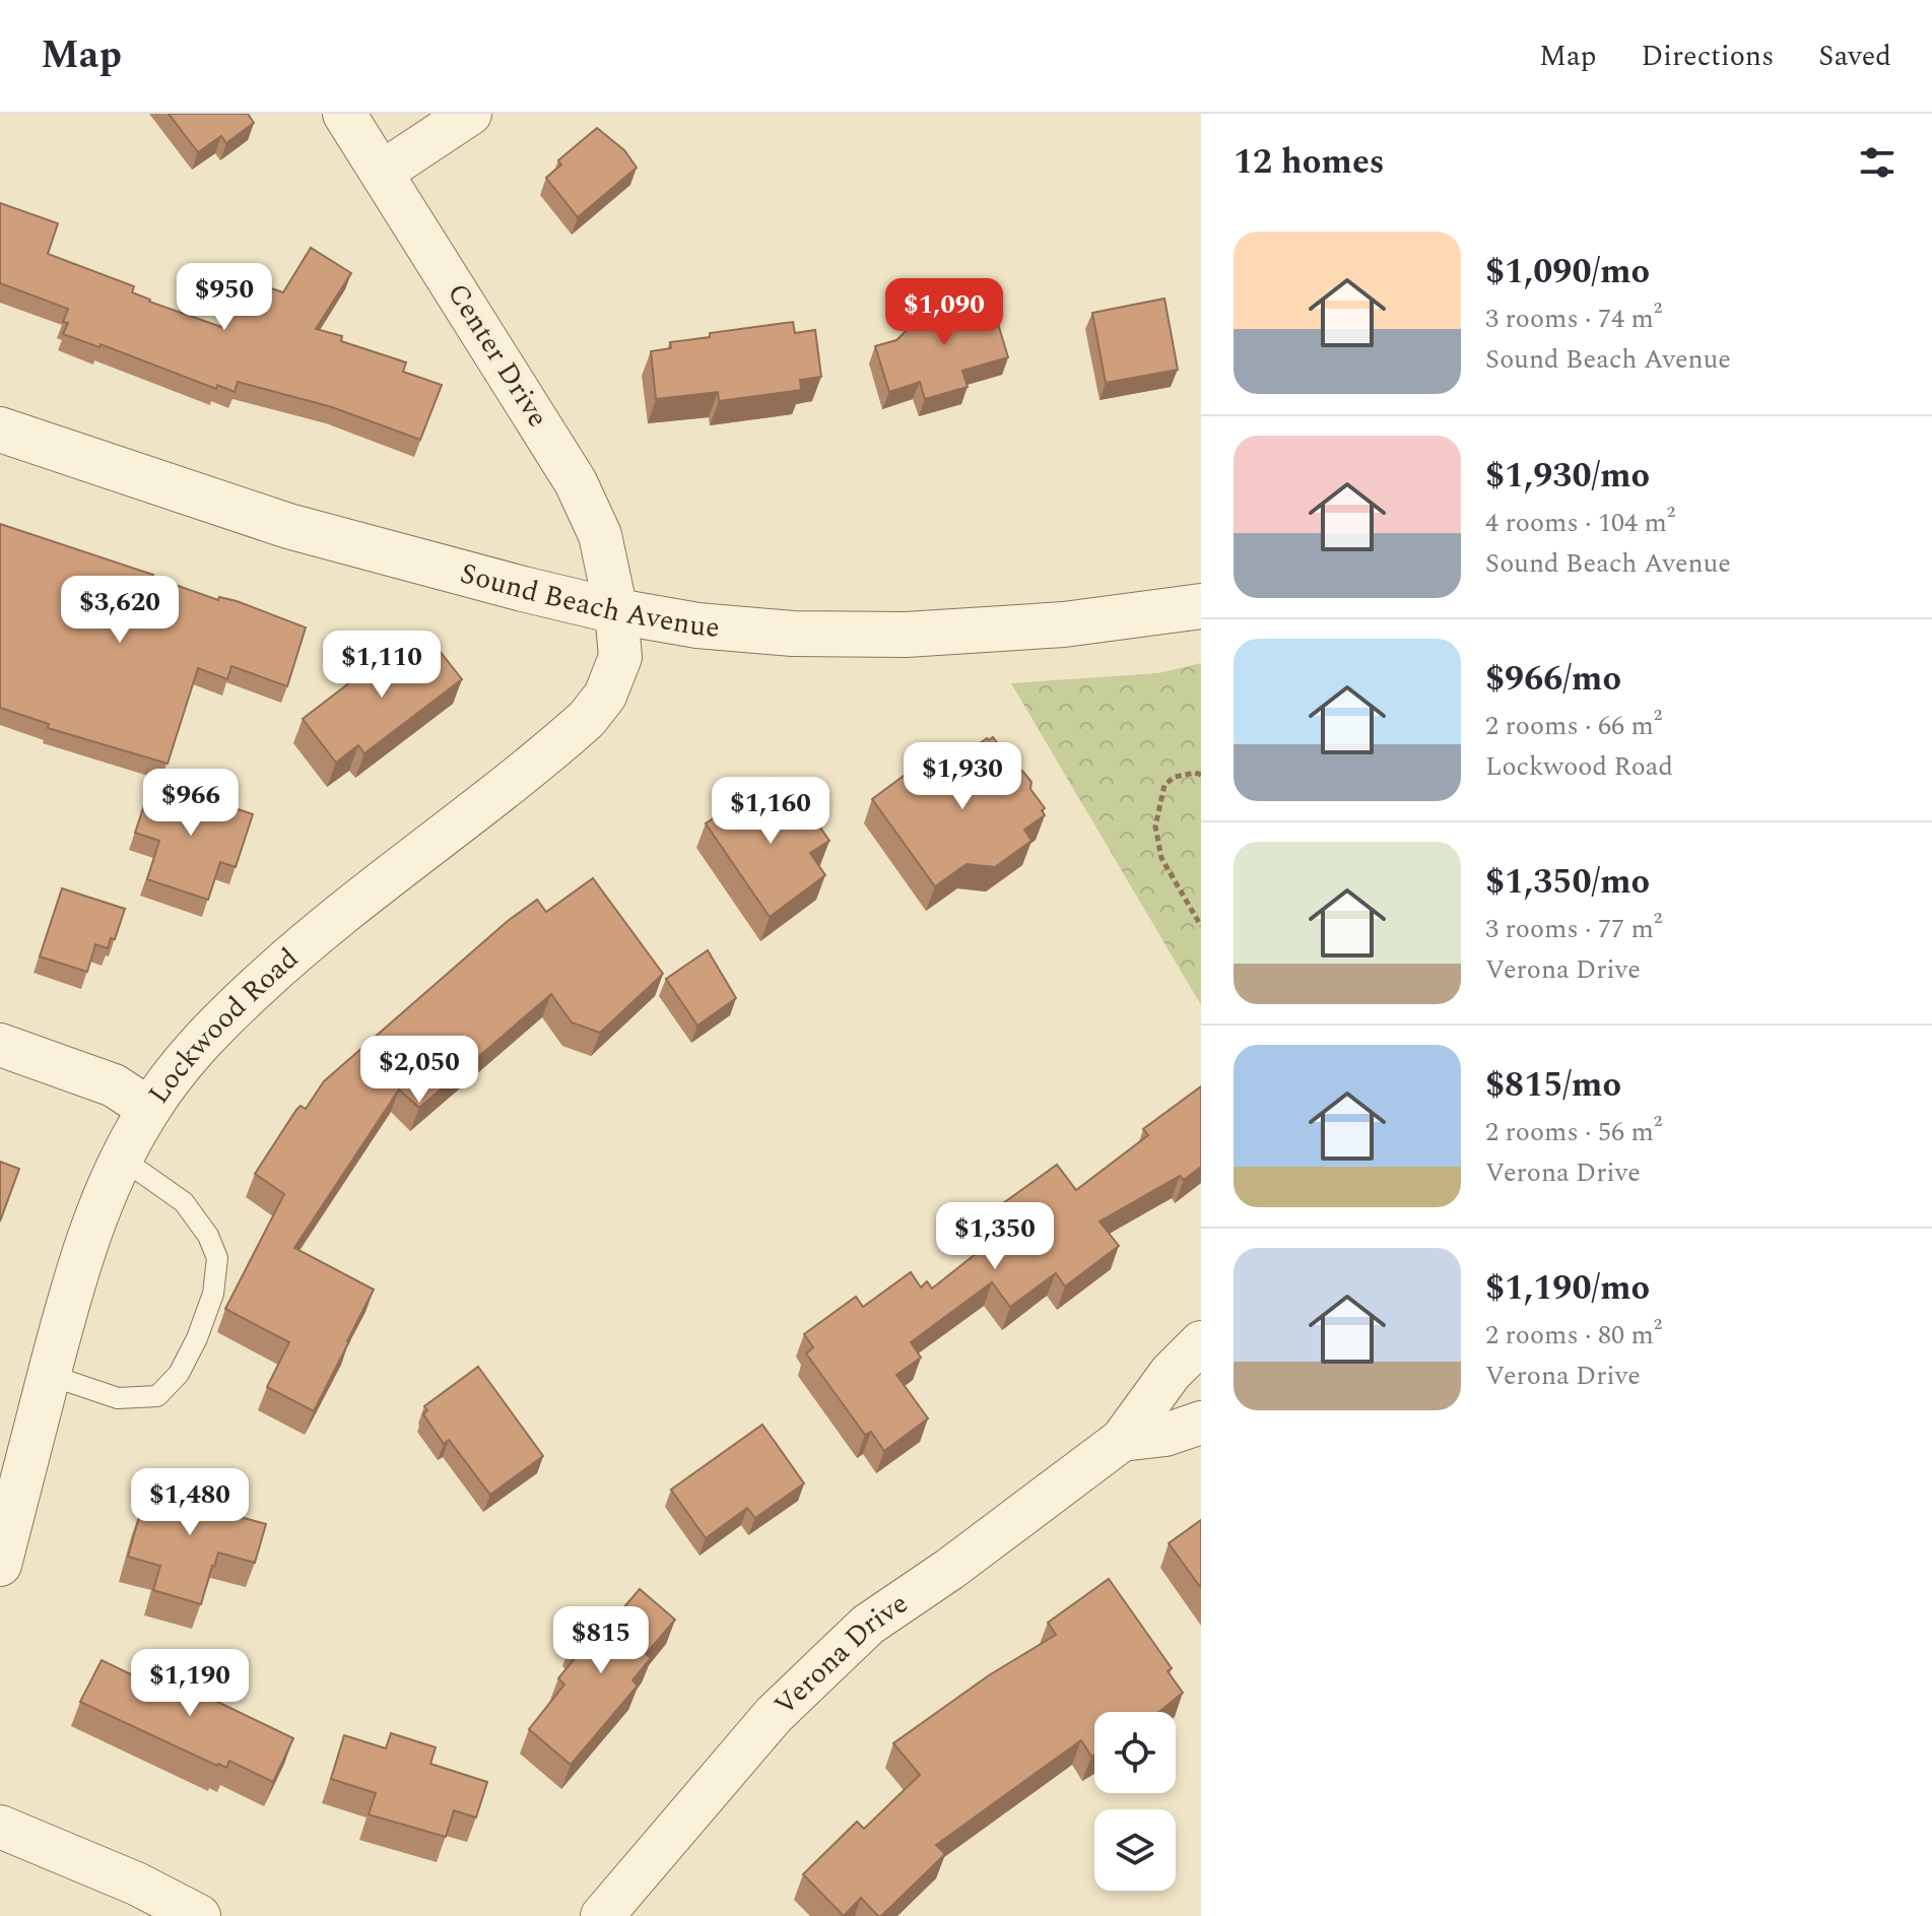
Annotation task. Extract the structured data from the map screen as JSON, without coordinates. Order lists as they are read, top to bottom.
{
  "streets": {
    "street": [
      "Center Drive",
      "Sound Beach Avenue",
      "Lockwood Road",
      "Verona Drive"
    ]
  },
  "crossings": [
    ["Center Drive", "Sound Beach Avenue"],
    ["Center Drive", "Lockwood Road"],
    ["Sound Beach Avenue", "Lockwood Road"]
  ],
  "page": {
    "header": "Map",
    "nav": ["Map", "Directions", "Saved"],
    "heading": "12 homes",
    "list": [
      {
        "name": "$1,090/mo",
        "note": "3 rooms · 74 m² · Sound Beach Avenue"
      },
      {
        "name": "$1,930/mo",
        "note": "4 rooms · 104 m² · Sound Beach Avenue"
      },
      {
        "name": "$966/mo",
        "note": "2 rooms · 66 m² · Lockwood Road"
      },
      {
        "name": "$1,350/mo",
        "note": "3 rooms · 77 m² · Verona Drive"
      },
      {
        "name": "$815/mo",
        "note": "2 rooms · 56 m² · Verona Drive"
      },
      {
        "name": "$1,190/mo",
        "note": "2 rooms · 80 m² · Verona Drive"
      }
    ],
    "price": [
      "$950",
      "$1,090",
      "$3,620",
      "$1,110",
      "$1,930",
      "$966",
      "$1,160",
      "$2,050",
      "$1,350",
      "$1,480",
      "$815",
      "$1,190"
    ]
  }
}
